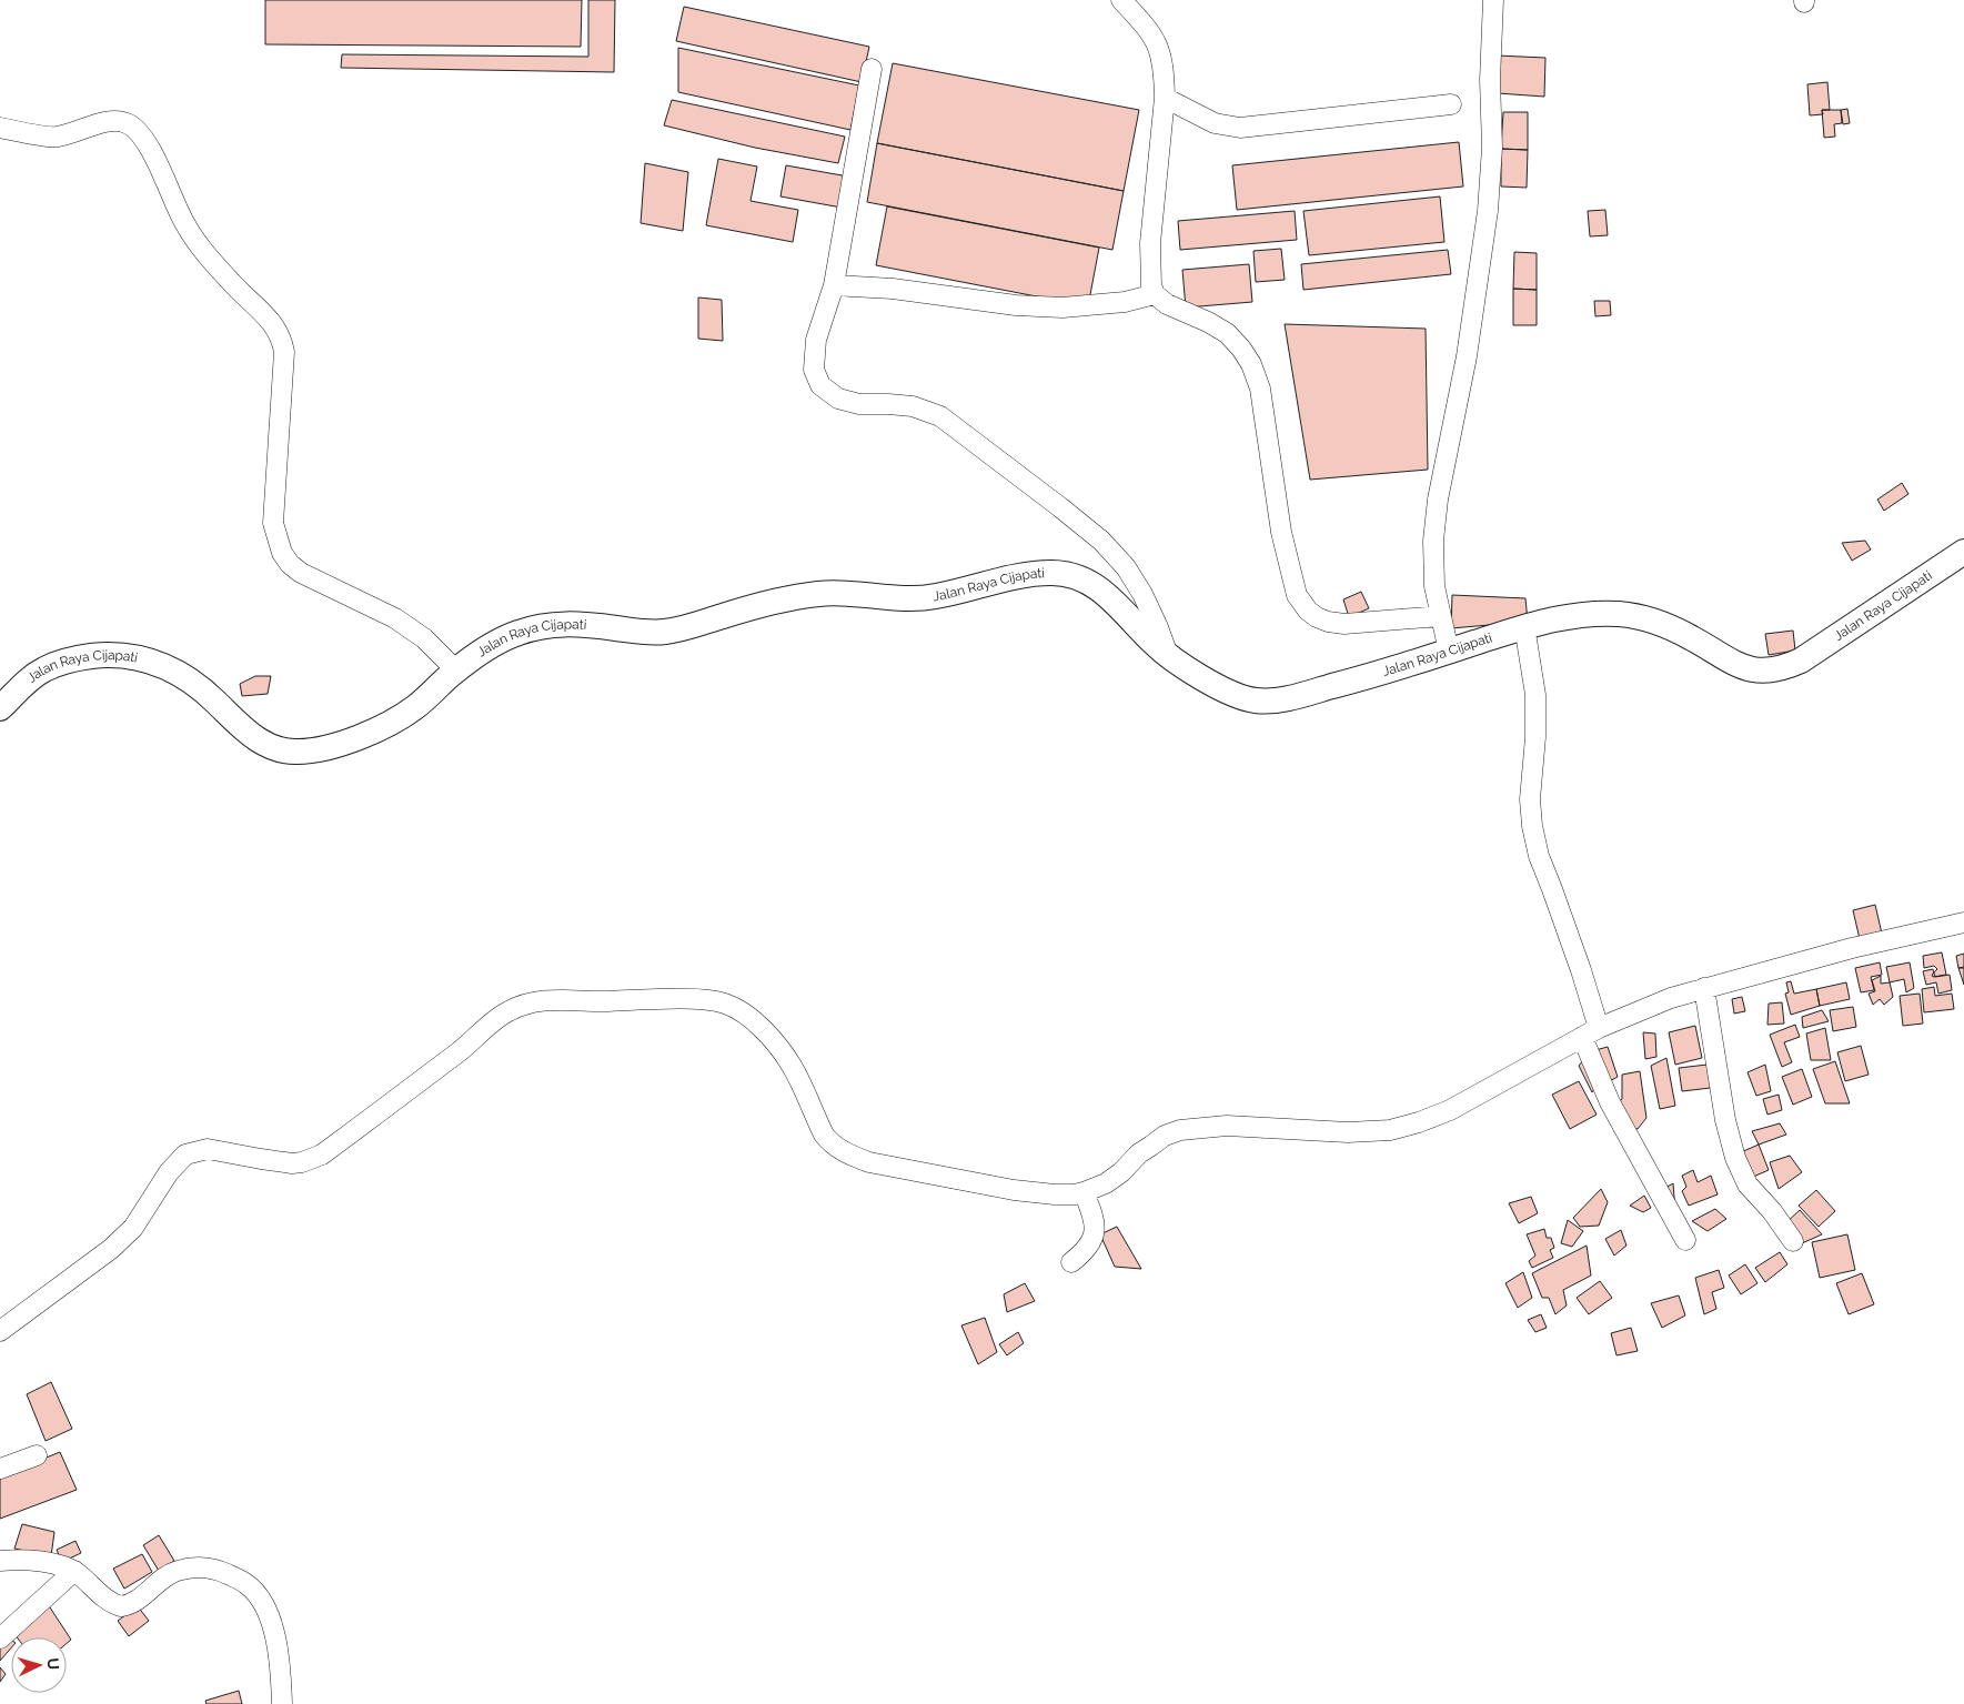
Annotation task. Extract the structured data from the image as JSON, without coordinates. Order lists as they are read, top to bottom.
{
  "streets": {
    "main road": ["Jalan Raya Cijapati"]
  },
  "north": "right"
}
